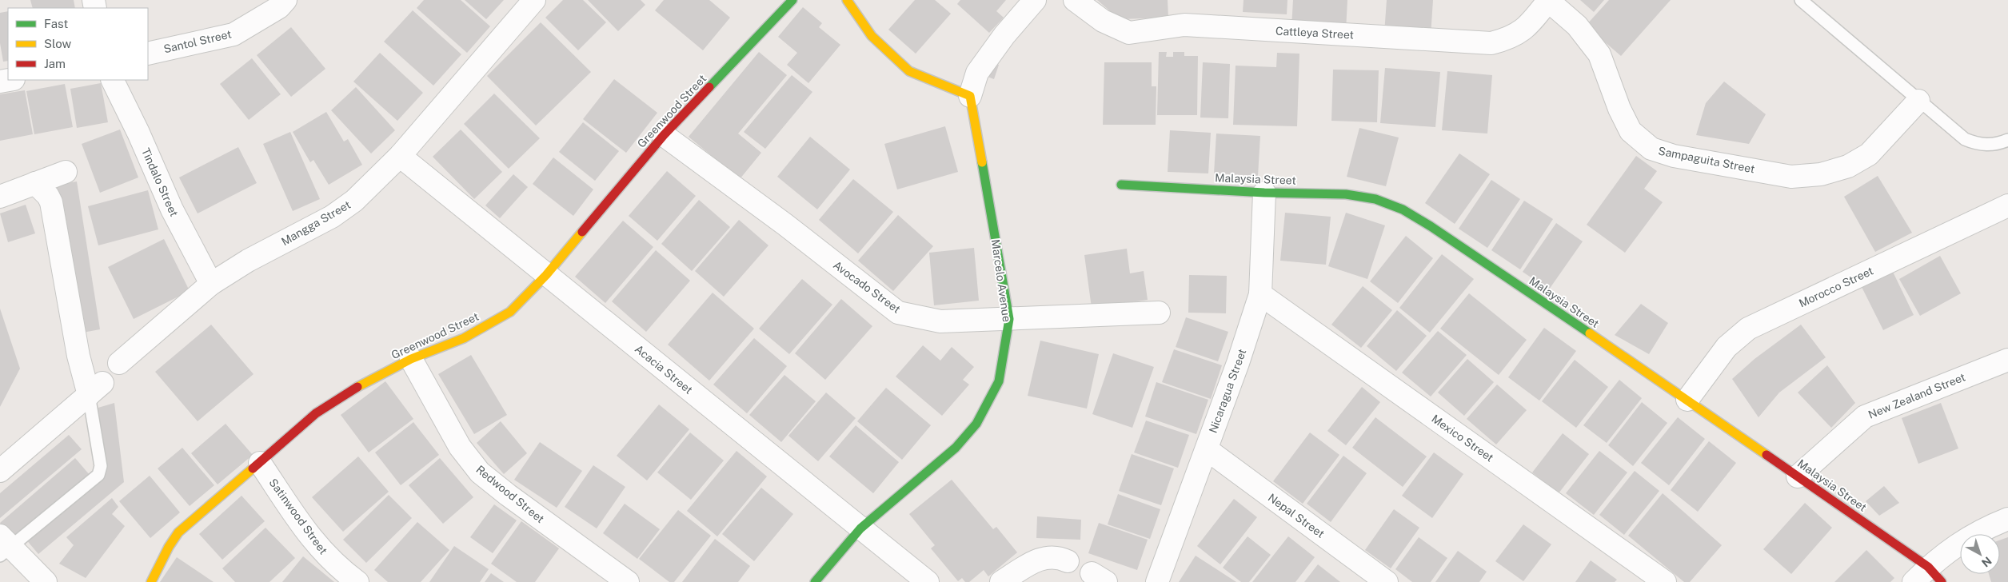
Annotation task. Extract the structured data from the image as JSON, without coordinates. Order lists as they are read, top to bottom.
{
  "streets": {
    "street": [
      "Cattleya Street",
      "Santol Street",
      "Greenwood Street",
      "Sampaguita Street",
      "Malaysia Street",
      "Tindalo Street",
      "Mangga Street",
      "Marcelo Avenue",
      "Avocado Street",
      "Morocco Street",
      "Acacia Street",
      "Nicaragua Street",
      "New Zealand Street",
      "Mexico Street",
      "Redwood Street",
      "Nepal Street",
      "Satinwood Street"
    ]
  },
  "crossings": [
    ["Cattleya Street", "Sampaguita Street"],
    ["Greenwood Street", "Avocado Street"],
    ["Greenwood Street", "Acacia Street"],
    ["Greenwood Street", "Redwood Street"],
    ["Greenwood Street", "Satinwood Street"],
    ["Malaysia Street", "Morocco Street"],
    ["Malaysia Street", "Nicaragua Street"],
    ["Malaysia Street", "New Zealand Street"],
    ["Tindalo Street", "Mangga Street"],
    ["Mangga Street", "Acacia Street"],
    ["Marcelo Avenue", "Avocado Street"],
    ["Marcelo Avenue", "Acacia Street"],
    ["Nicaragua Street", "Mexico Street"],
    ["Nicaragua Street", "Nepal Street"]
  ],
  "legend": ["Fast", "Slow", "Jam"],
  "north": "bottom right"
}
